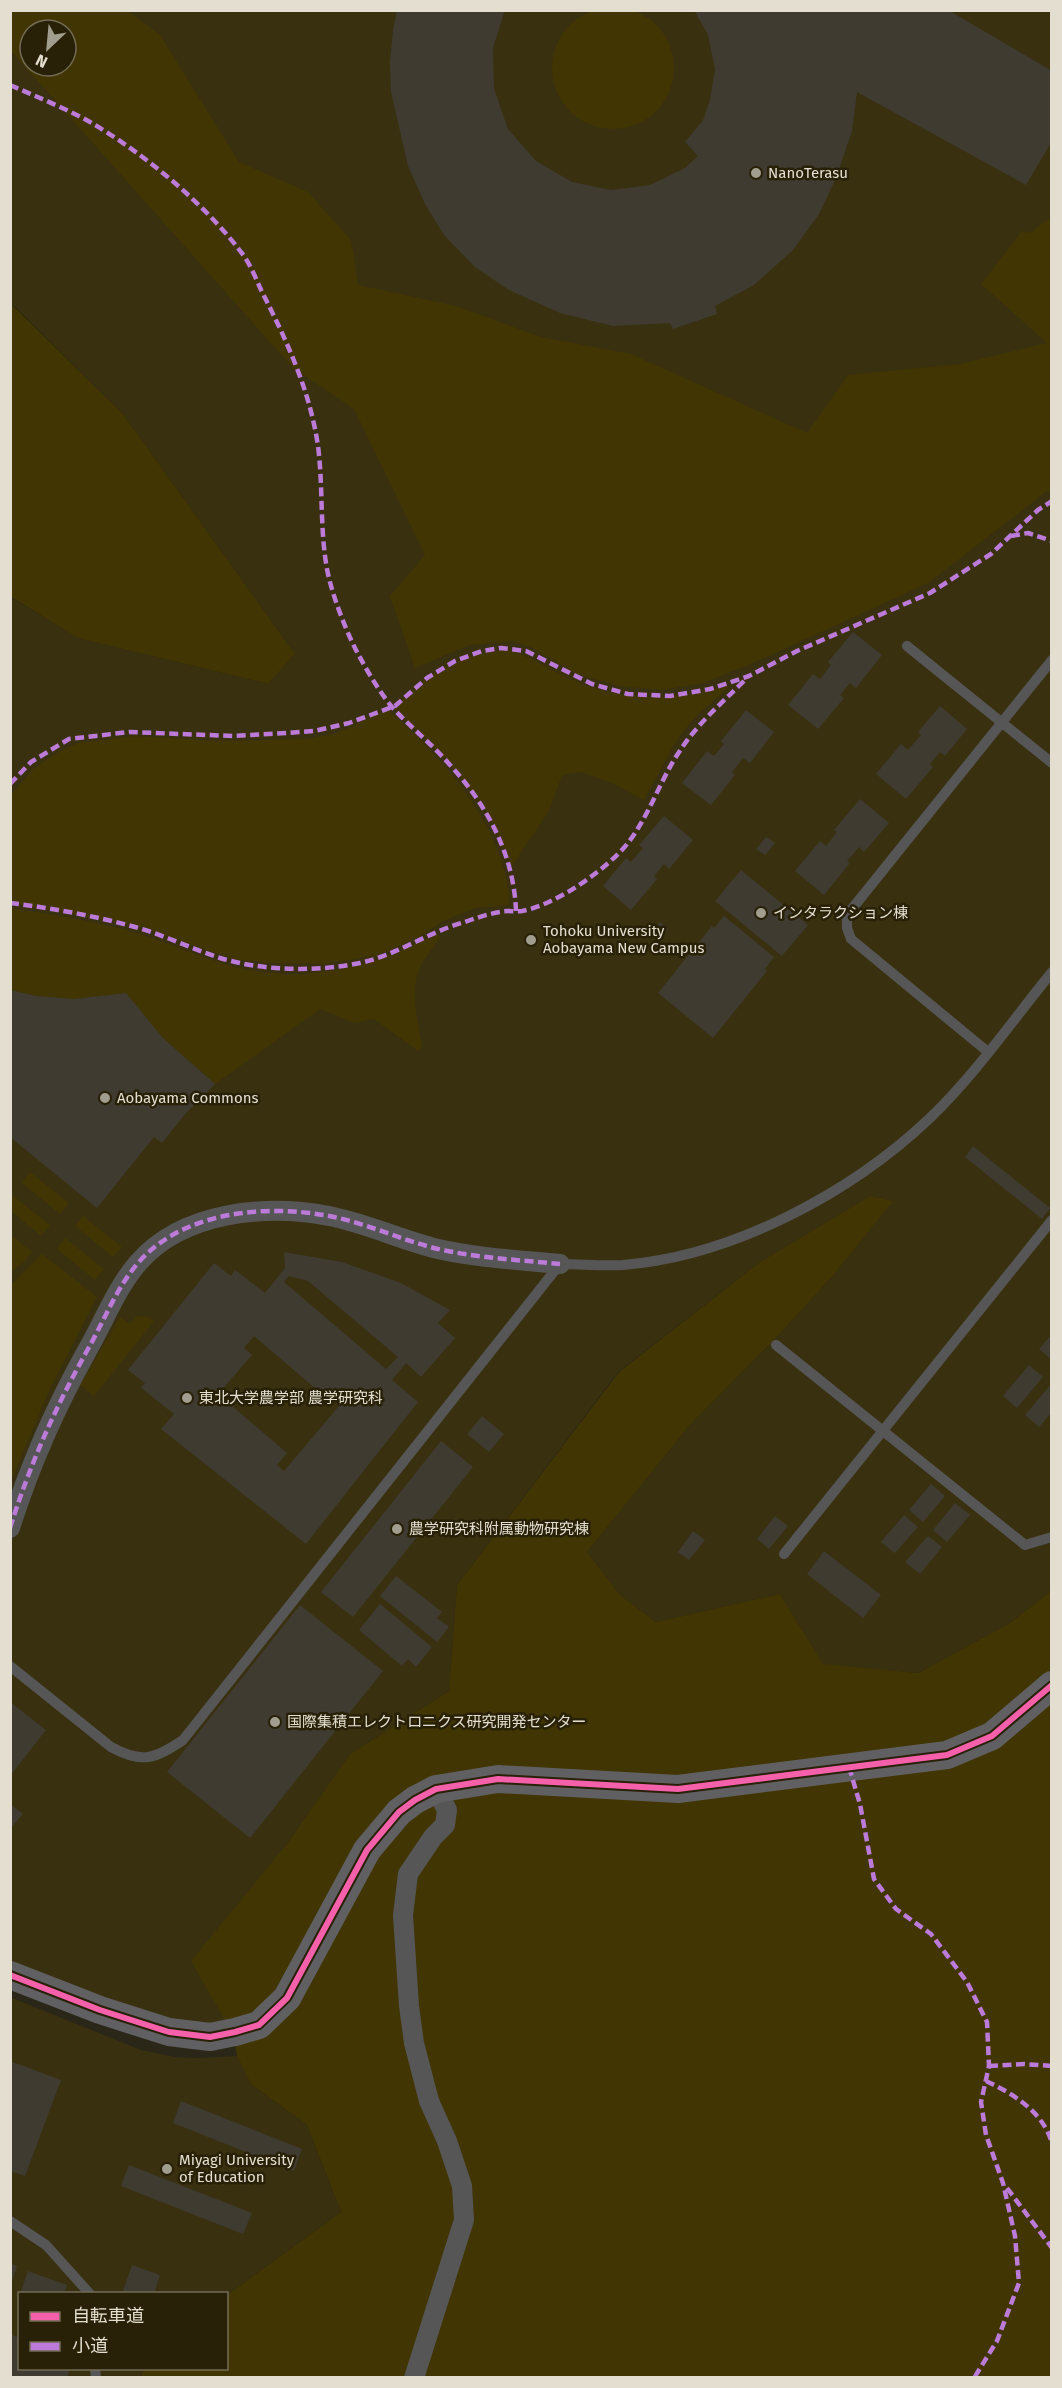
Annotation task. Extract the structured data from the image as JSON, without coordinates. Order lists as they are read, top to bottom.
{
  "places": [
    "NanoTerasu",
    "インタラクション棟",
    "Tohoku University Aobayama New Campus",
    "Aobayama Commons",
    "東北大学農学部 農学研究科",
    "農学研究科附属動物研究棟",
    "国際集積エレクトロニクス研究開発センター",
    "Miyagi University of Education"
  ],
  "legend": ["自転車道", "小道"],
  "north": "bottom left"
}
